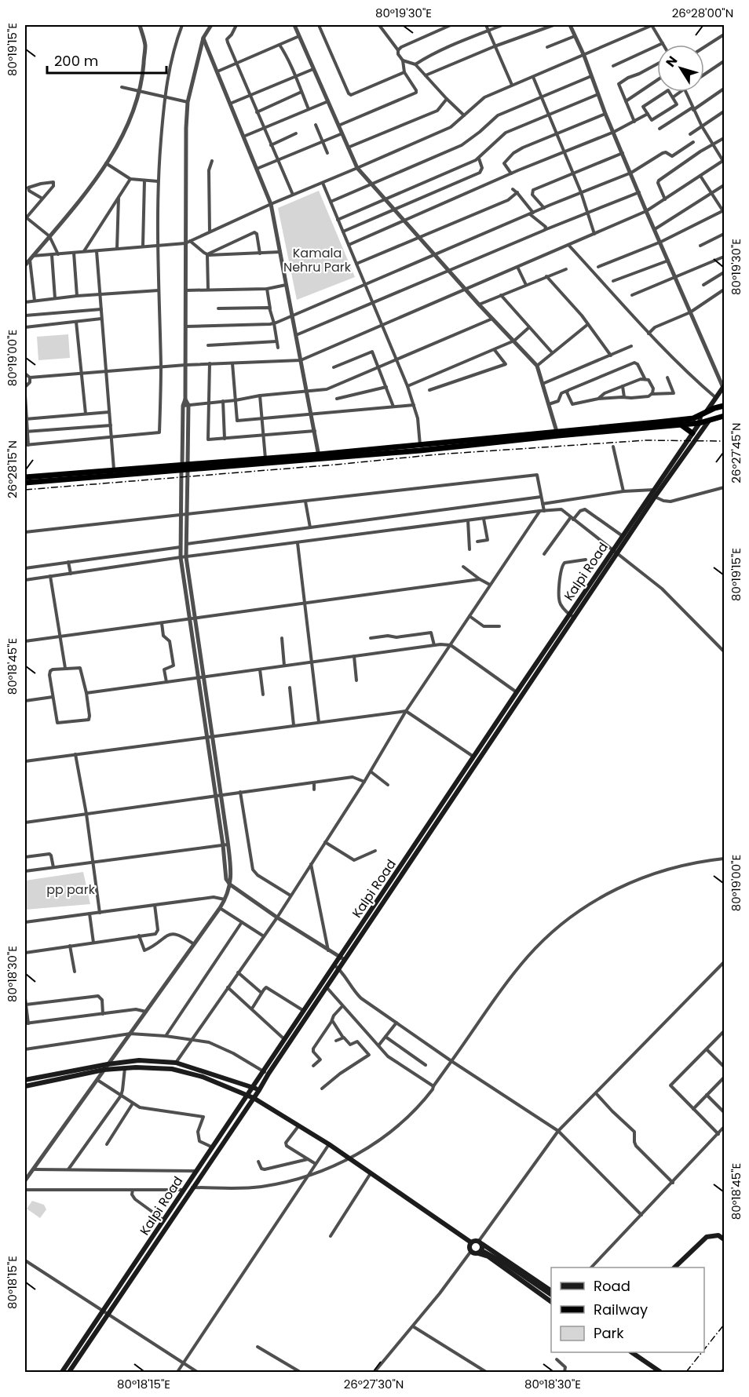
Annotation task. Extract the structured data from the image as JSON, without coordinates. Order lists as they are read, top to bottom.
{
  "streets": {
    "main road": ["Kalpi Road"]
  },
  "parks": ["Kamala Nehru Park", "pp park"],
  "legend": ["Road", "Railway", "Park"],
  "scale_bar": "200 m",
  "north": "top left",
  "coordinates": [
    "80°19'30\"E",
    "26°28'00\"N",
    "80°19'15\"E",
    "80°19'00\"E",
    "26°27'45\"N",
    "26°28'15\"N",
    "80°18'45\"E",
    "80°18'30\"E",
    "80°18'15\"E",
    "26°27'30\"N"
  ]
}
